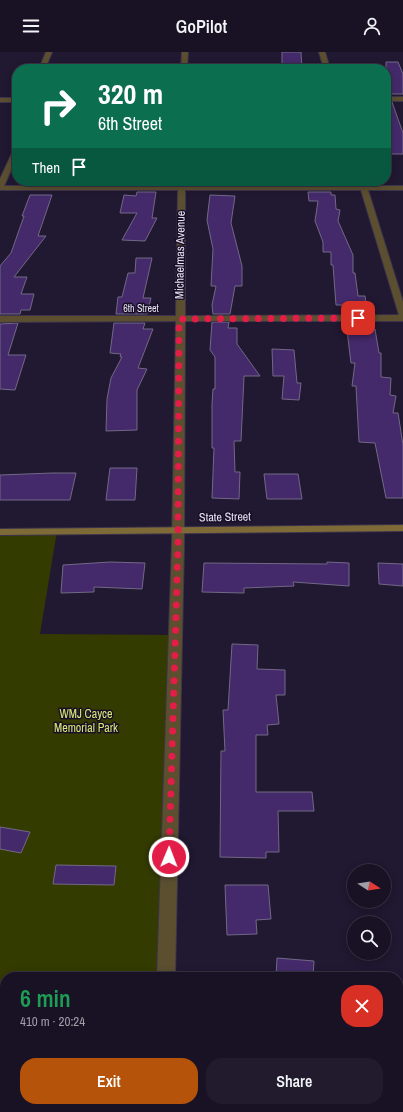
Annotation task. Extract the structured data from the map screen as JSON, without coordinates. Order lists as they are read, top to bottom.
{
  "streets": {
    "main road": ["State Street"],
    "street": ["Michaelmas Avenue", "6th Street"]
  },
  "crossings": [
    ["Michaelmas Avenue", "6th Street"],
    ["Michaelmas Avenue", "State Street"]
  ],
  "parks": ["WMJ Cayce Memorial Park"],
  "north": "right",
  "page": {
    "header": "GoPilot",
    "turn": ["320 m", "6th Street"],
    "then": "Then",
    "heading": ["6 min", "410 m · 20:24"],
    "buttons": ["Exit", "Share"]
  }
}
